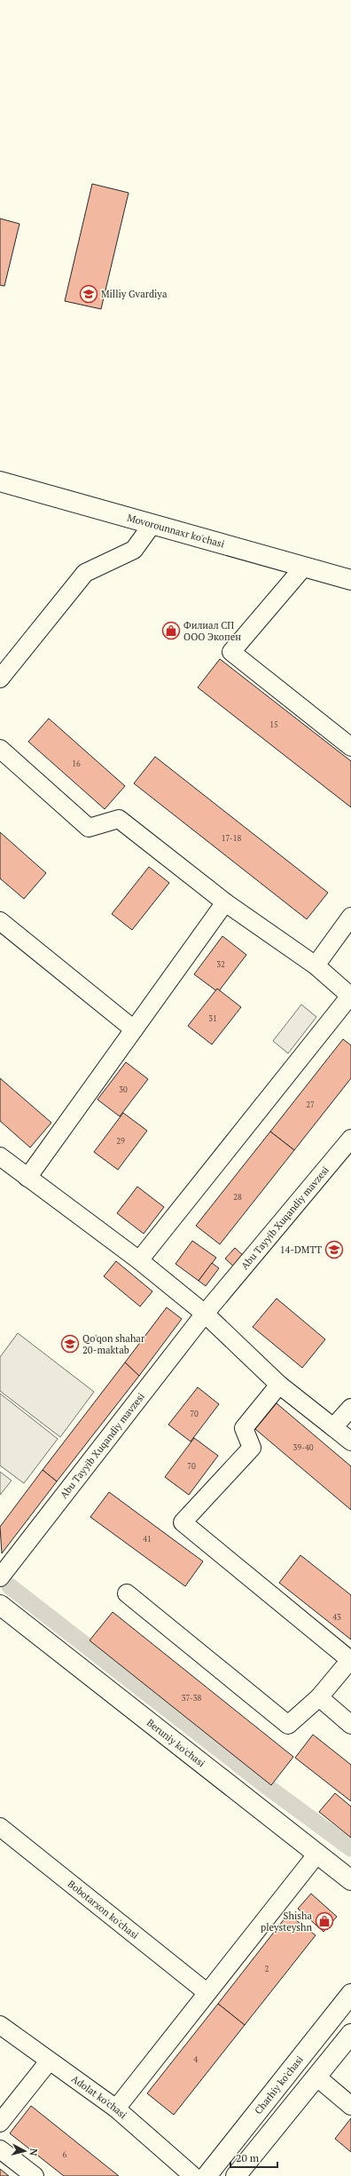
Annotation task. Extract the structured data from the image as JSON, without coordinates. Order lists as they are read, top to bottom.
{
  "streets": {
    "main road": ["Movorounnaxr ko'chasi", "Beruniy ko'chasi", "Charhiy ko'chasi"],
    "street": ["Abu Tayyib Xuqandiy mavzesi", "Bobotarxon ko'chasi", "Adolat ko'chasi"]
  },
  "places": {
    "school or university": ["Milliy Gvardiya", "14-DMTT", "Qo'qon shahar 20-maktab"],
    "shop": ["Филиал СП ООО Экопен", "Shisha pleysteyshn"]
  },
  "house_numbers": [
    "15",
    "16",
    "17-18",
    "32",
    "31",
    "30",
    "27",
    "29",
    "28",
    "70",
    "39-40",
    "70",
    "41",
    "43",
    "37-38",
    "2",
    "4",
    "6"
  ],
  "scale_bar": "20 m",
  "north": "right"
}
